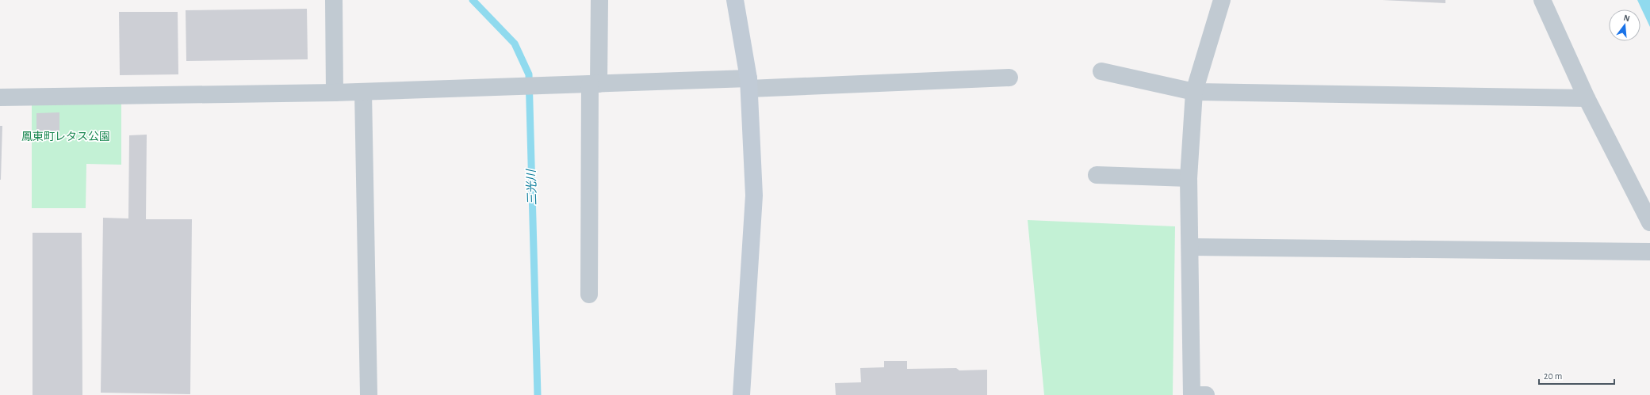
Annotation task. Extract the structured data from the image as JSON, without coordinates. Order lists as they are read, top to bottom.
{
  "water": ["三光川"],
  "parks": ["鳳東町レタス公園"],
  "scale_bar": "20 m",
  "north": "top"
}
